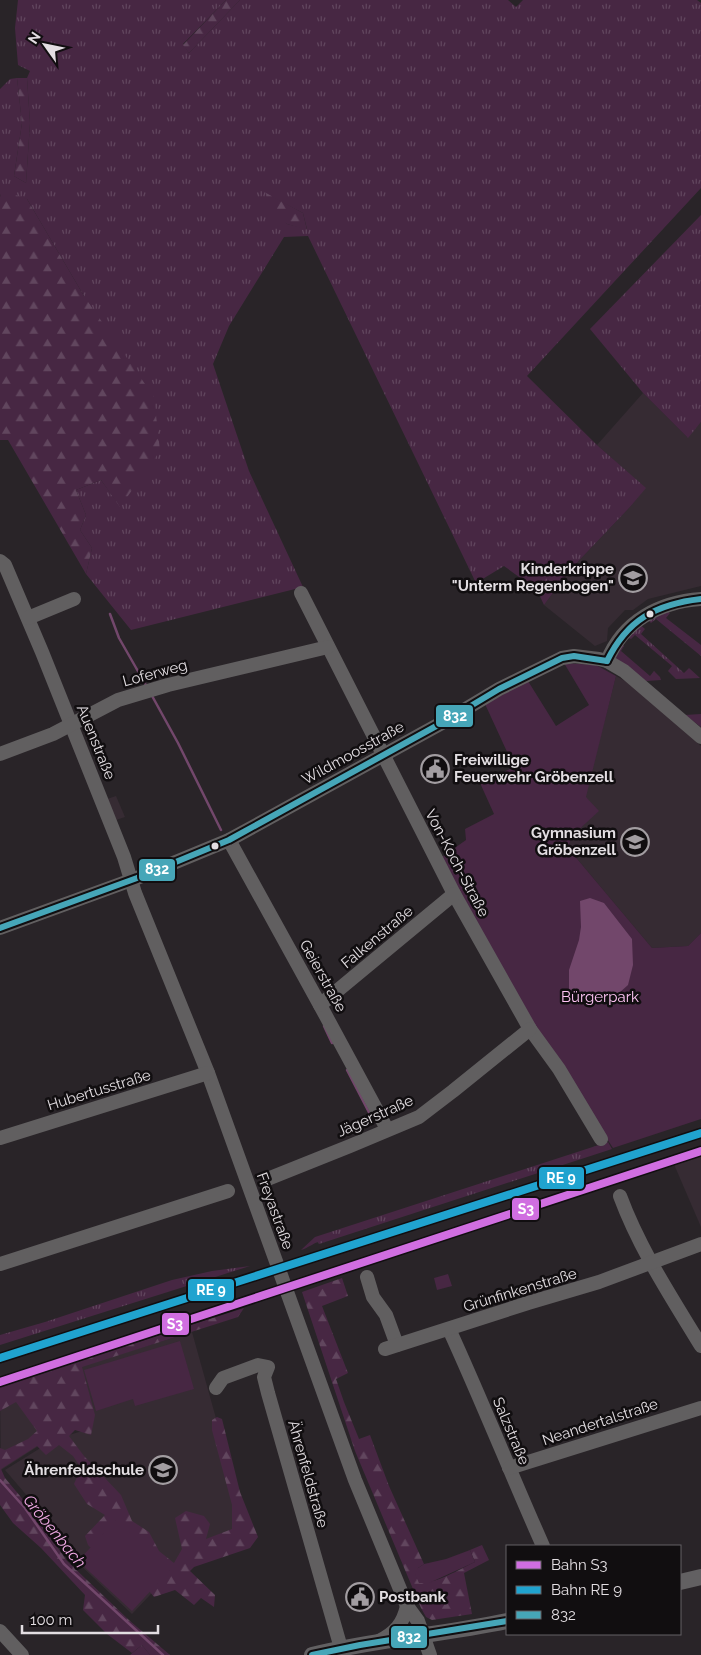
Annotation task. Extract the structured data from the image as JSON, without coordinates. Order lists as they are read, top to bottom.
{
  "streets": {
    "street": [
      "Loferweg",
      "Auenstraße",
      "Wildmoosstraße",
      "Von-Koch-Straße",
      "Falkenstraße",
      "Geierstraße",
      "Hubertusstraße",
      "Jägerstraße",
      "Freyastraße",
      "Grünfinkenstraße",
      "Neandertalstraße",
      "Salzstraße",
      "Ährenfeldstraße"
    ]
  },
  "crossings": [
    ["Loferweg", "Auenstraße"],
    ["Loferweg", "Von-Koch-Straße"],
    ["Auenstraße", "Wildmoosstraße"],
    ["Auenstraße", "Freyastraße"],
    ["Wildmoosstraße", "Von-Koch-Straße"],
    ["Wildmoosstraße", "Geierstraße"],
    ["Wildmoosstraße", "Freyastraße"],
    ["Von-Koch-Straße", "Falkenstraße"],
    ["Von-Koch-Straße", "Jägerstraße"],
    ["Falkenstraße", "Geierstraße"],
    ["Geierstraße", "Jägerstraße"],
    ["Hubertusstraße", "Freyastraße"],
    ["Grünfinkenstraße", "Salzstraße"],
    ["Neandertalstraße", "Salzstraße"]
  ],
  "water": ["Gröbenbach"],
  "parks": ["Bürgerpark"],
  "places": {
    "school or university": ["Kinderkrippe \"Unterm Regenbogen\"", "Gymnasium Gröbenzell", "Ährenfeldschule"],
    "public building": ["Freiwillige Feuerwehr Gröbenzell", "Postbank"]
  },
  "lines": ["transit line 832", "rail line S3"],
  "legend": ["Bahn S3", "Bahn RE 9", "832"],
  "scale_bar": "100 m",
  "north": "top left"
}
